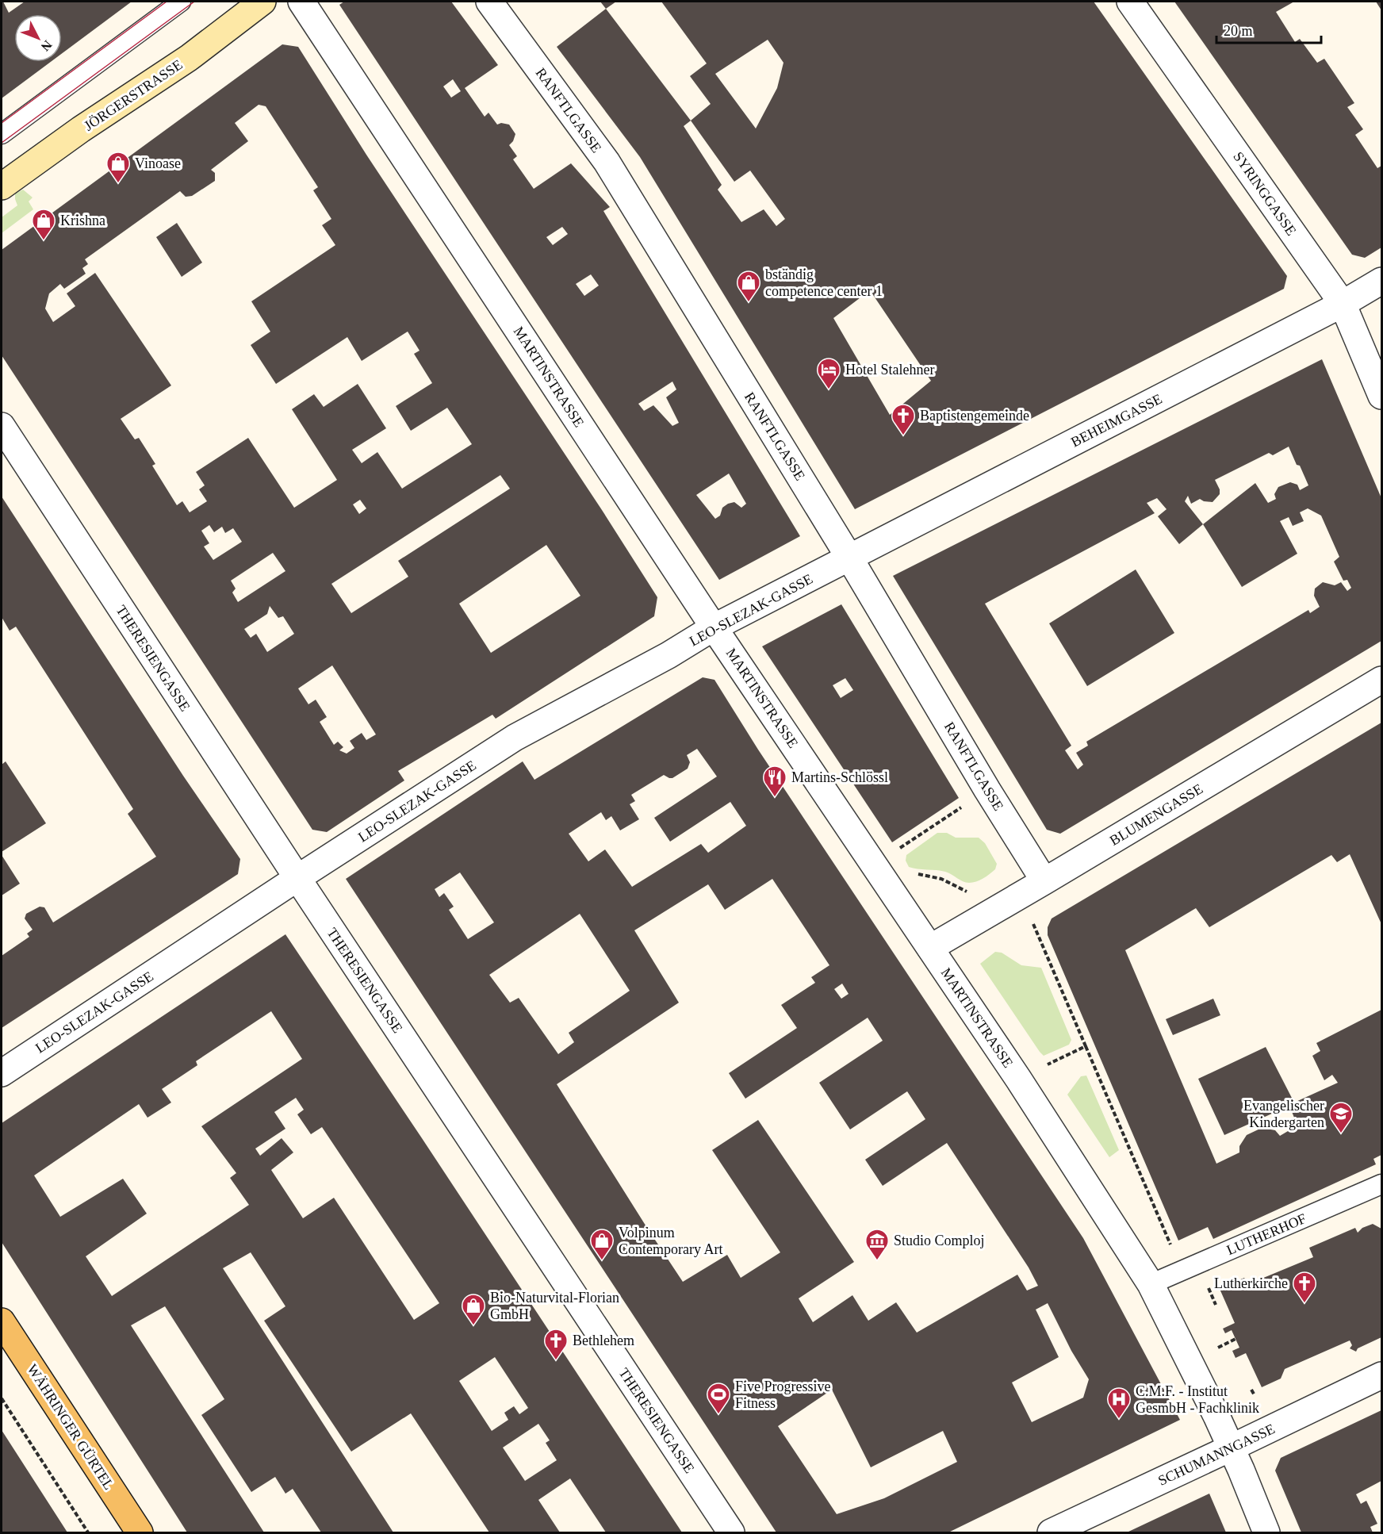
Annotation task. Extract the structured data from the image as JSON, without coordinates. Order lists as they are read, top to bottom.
{
  "streets": {
    "main road": ["JÖRGERSTRASSE", "WÄHRINGER GÜRTEL"],
    "street": [
      "RANFTLGASSE",
      "SYRINGGASSE",
      "MARTINSTRASSE",
      "BEHEIMGASSE",
      "LEO-SLEZAK-GASSE",
      "THERESIENGASSE",
      "BLUMENGASSE",
      "SCHUMANNGASSE"
    ],
    "lane": ["LUTHERHOF"]
  },
  "crossings": [
    ["RANFTLGASSE", "BEHEIMGASSE"],
    ["RANFTLGASSE", "LEO-SLEZAK-GASSE"],
    ["RANFTLGASSE", "BLUMENGASSE"],
    ["SYRINGGASSE", "BEHEIMGASSE"],
    ["MARTINSTRASSE", "LEO-SLEZAK-GASSE"],
    ["MARTINSTRASSE", "BLUMENGASSE"],
    ["MARTINSTRASSE", "LUTHERHOF"],
    ["MARTINSTRASSE", "SCHUMANNGASSE"],
    ["BEHEIMGASSE", "LEO-SLEZAK-GASSE"],
    ["LEO-SLEZAK-GASSE", "THERESIENGASSE"]
  ],
  "places": {
    "shop": [
      "Vinoase",
      "Krishna",
      "bständig competence center 1",
      "Volpinum Contemporary Art",
      "Bio-Naturvital-Florian GmbH"
    ],
    "hotel": ["Hotel Stalehner"],
    "church": ["Baptistengemeinde", "Lutherkirche", "Bethlehem"],
    "restaurant": ["Martins-Schlössl"],
    "school or university": ["Evangelischer Kindergarten"],
    "museum": ["Studio Comploj"],
    "sports": ["Five Progressive Fitness"],
    "hospital": ["C.M.F. - Institut GesmbH - Fachklinik"]
  },
  "scale_bar": "20 m",
  "north": "bottom right"
}
